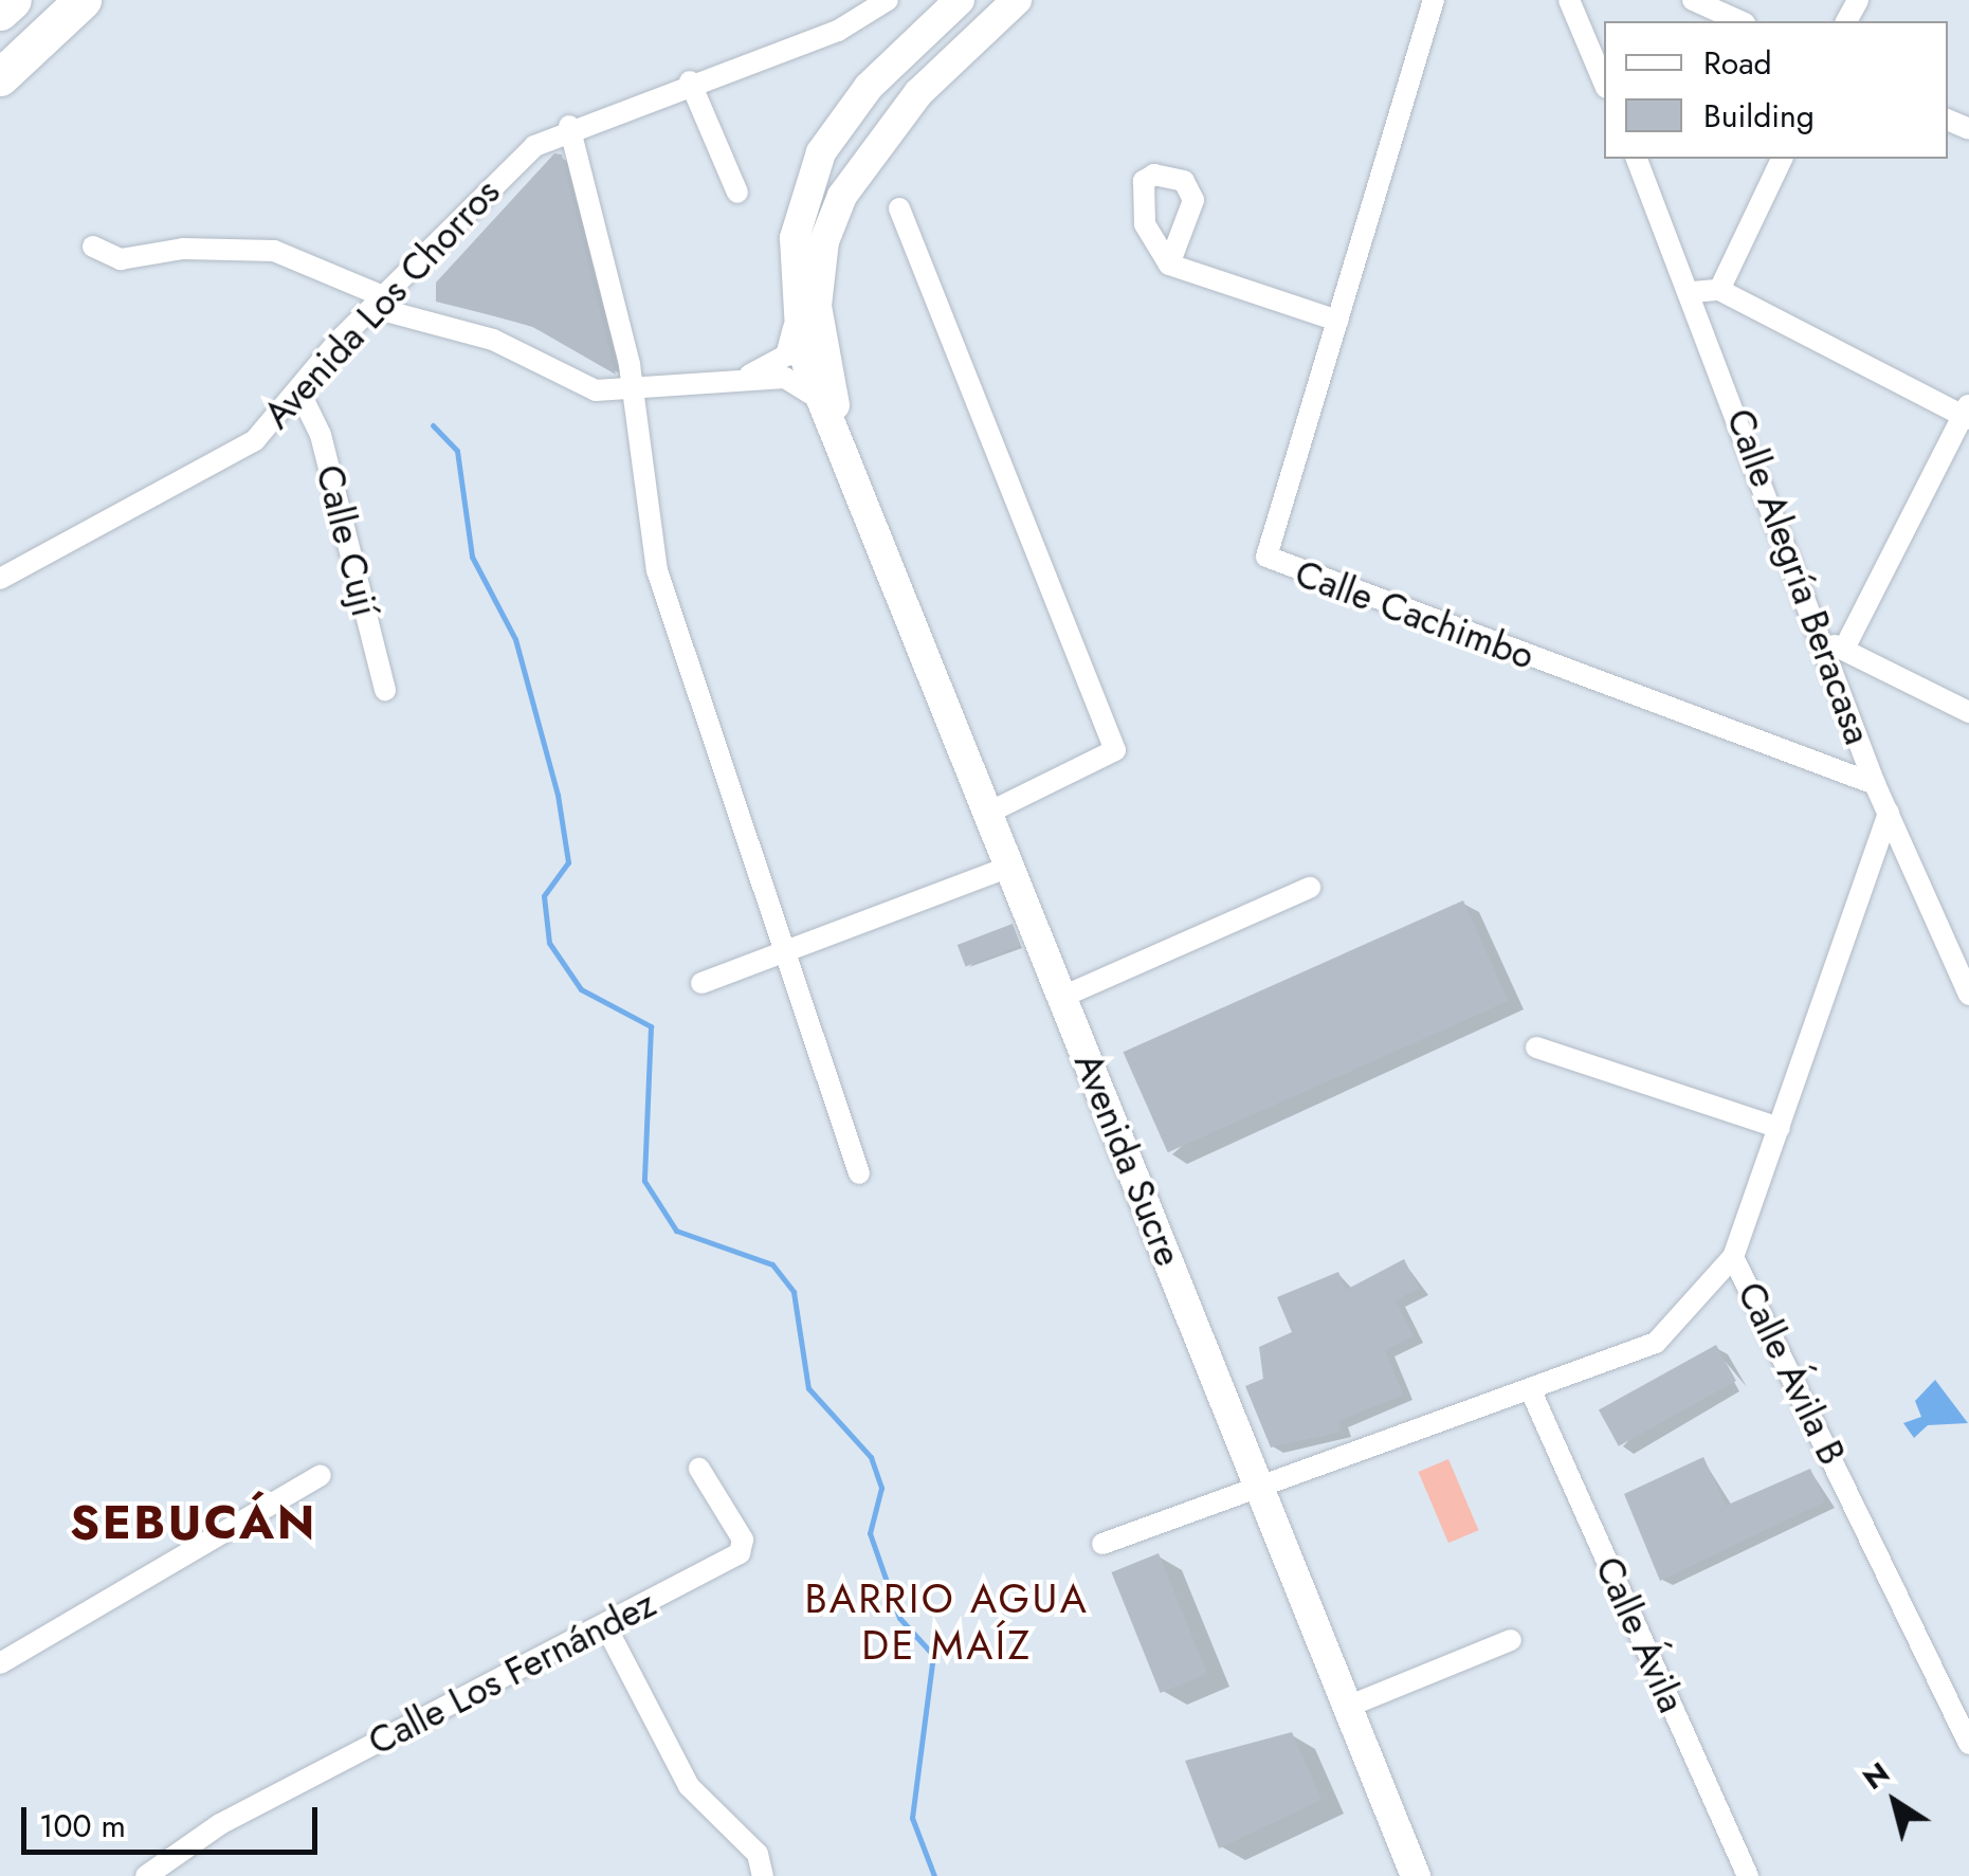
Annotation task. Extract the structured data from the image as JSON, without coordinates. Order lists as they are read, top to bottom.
{
  "streets": {
    "main road": ["Avenida Sucre"],
    "street": [
      "Avenida Los Chorros",
      "Calle Cují",
      "Calle Alegría Beracasa",
      "Calle Cachimbo",
      "Calle Ávila B",
      "Calle Ávila",
      "Calle Los Fernández"
    ]
  },
  "crossings": [
    ["Avenida Los Chorros", "Calle Cují"],
    ["Calle Alegría Beracasa", "Calle Cachimbo"],
    ["Calle Alegría Beracasa", "Calle Ávila B"]
  ],
  "districts": ["SEBUCÁN", "BARRIO AGUA DE MAÍZ"],
  "legend": ["Road", "Building"],
  "scale_bar": "100 m",
  "north": "top left"
}
